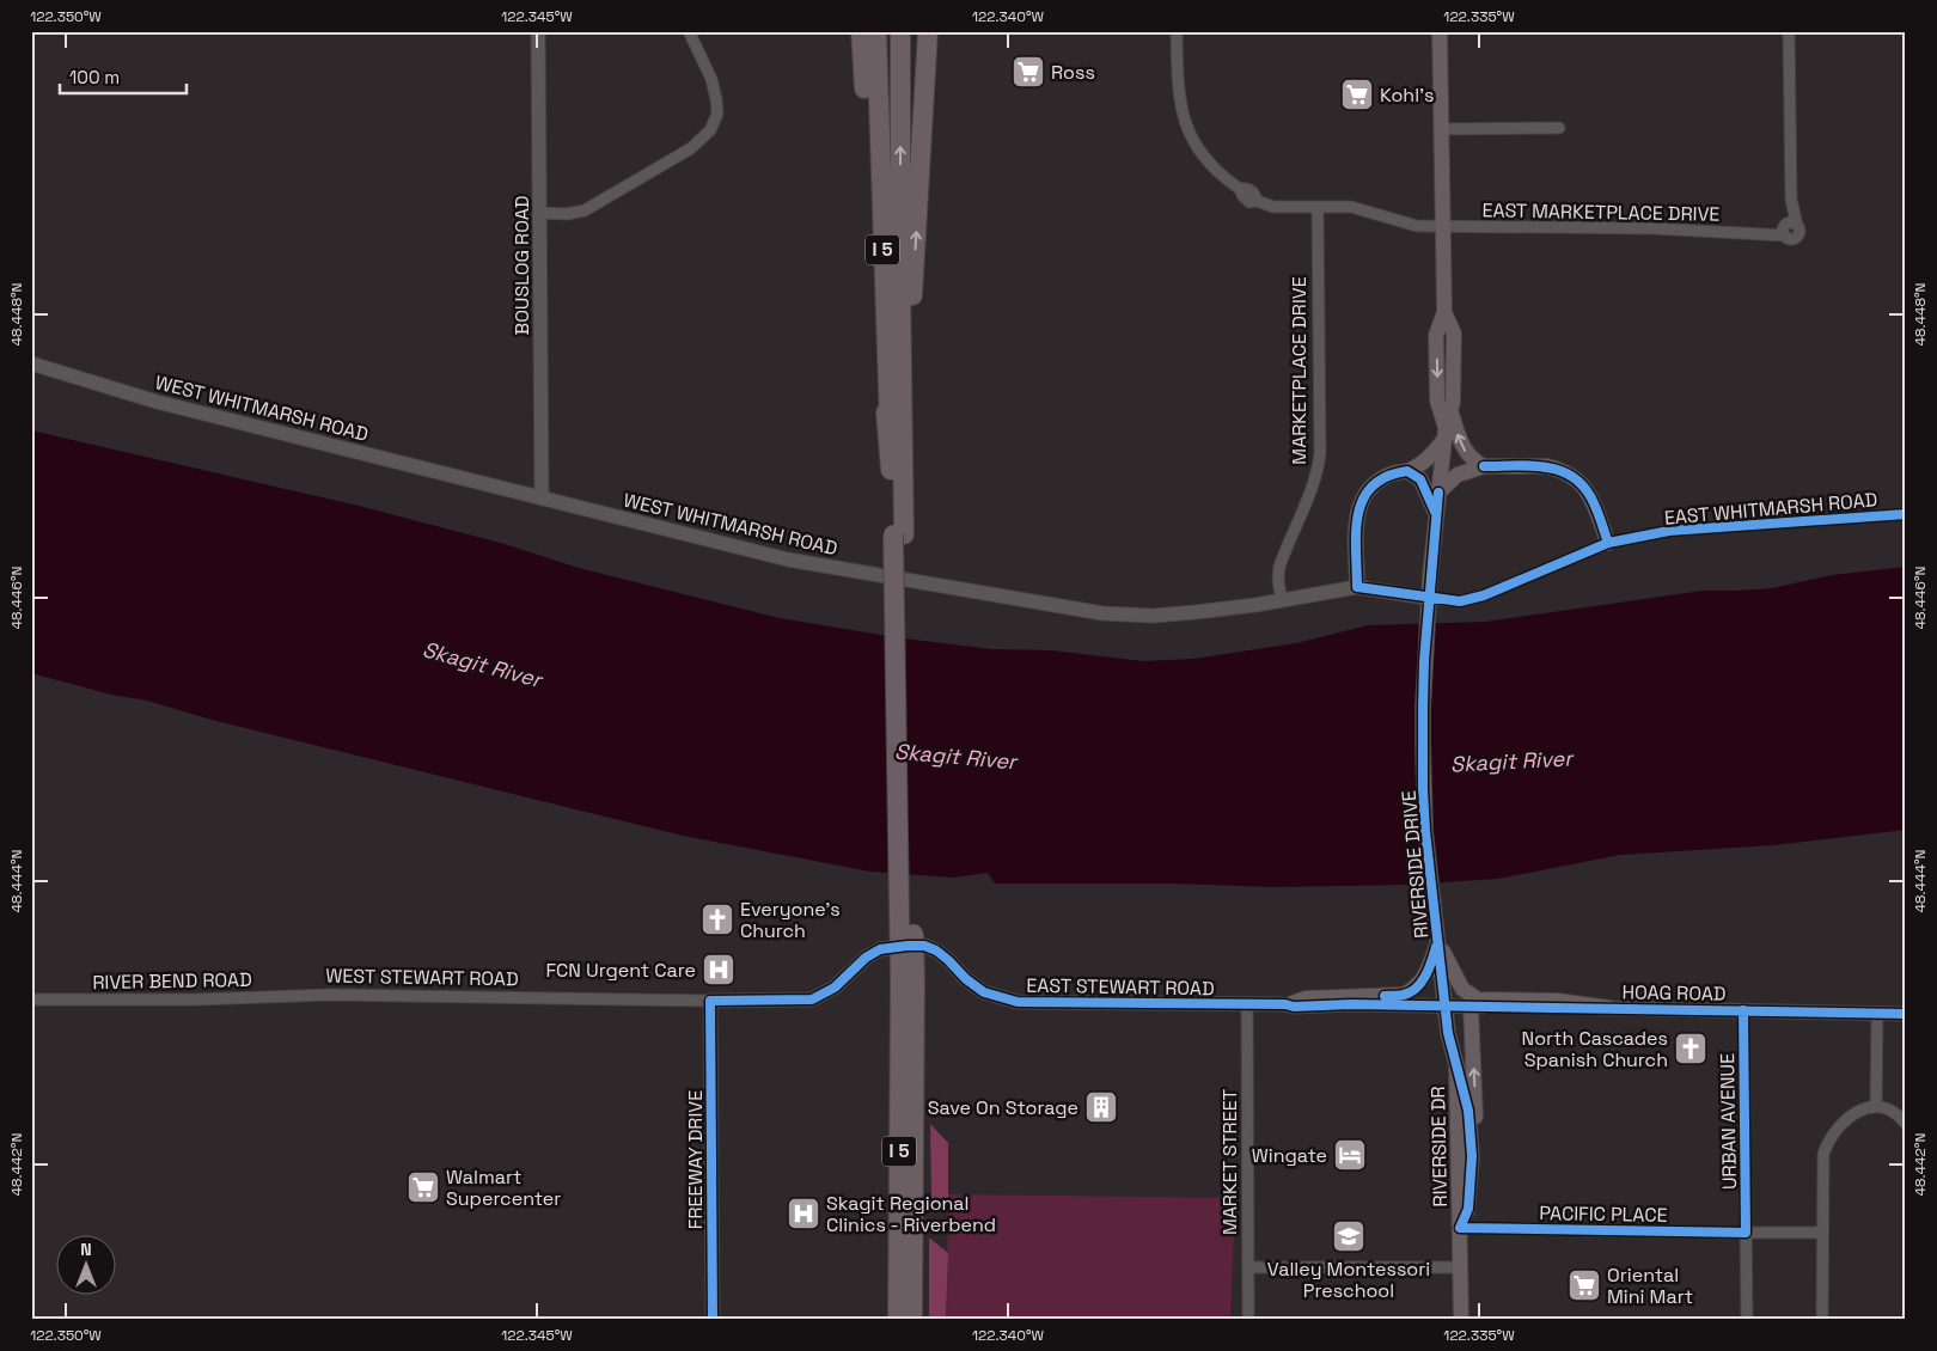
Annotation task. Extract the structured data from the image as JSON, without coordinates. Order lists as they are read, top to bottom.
{
  "streets": {
    "highway": ["I 5"],
    "main road": ["RIVERSIDE DRIVE", "RIVERSIDE DR"],
    "street": [
      "EAST MARKETPLACE DRIVE",
      "BOUSLOG ROAD",
      "MARKETPLACE DRIVE",
      "WEST WHITMARSH ROAD",
      "EAST WHITMARSH ROAD",
      "WEST STEWART ROAD",
      "RIVER BEND ROAD",
      "EAST STEWART ROAD",
      "HOAG ROAD",
      "URBAN AVENUE",
      "FREEWAY DRIVE",
      "MARKET STREET",
      "PACIFIC PLACE"
    ]
  },
  "crossings": [
    ["EAST MARKETPLACE DRIVE", "MARKETPLACE DRIVE"],
    ["BOUSLOG ROAD", "WEST WHITMARSH ROAD"],
    ["MARKETPLACE DRIVE", "WEST WHITMARSH ROAD"],
    ["WEST WHITMARSH ROAD", "EAST WHITMARSH ROAD"],
    ["RIVERSIDE DRIVE", "EAST STEWART ROAD"],
    ["RIVERSIDE DRIVE", "HOAG ROAD"],
    ["RIVERSIDE DRIVE", "RIVERSIDE DR"],
    ["RIVERSIDE DRIVE", "PACIFIC PLACE"],
    ["WEST STEWART ROAD", "RIVER BEND ROAD"],
    ["WEST STEWART ROAD", "EAST STEWART ROAD"],
    ["WEST STEWART ROAD", "FREEWAY DRIVE"],
    ["EAST STEWART ROAD", "HOAG ROAD"],
    ["EAST STEWART ROAD", "MARKET STREET"],
    ["HOAG ROAD", "URBAN AVENUE"],
    ["URBAN AVENUE", "PACIFIC PLACE"],
    ["RIVERSIDE DR", "PACIFIC PLACE"]
  ],
  "water": ["Skagit River"],
  "places": {
    "supermarket": [
      "Ross",
      "Kohl's",
      "Walmart Supercenter",
      "Oriental Mini Mart"
    ],
    "church": ["Everyone's Church", "North Cascades Spanish Church"],
    "hospital": ["FCN Urgent Care", "Skagit Regional Clinics - Riverbend"],
    "building": ["Save On Storage"],
    "hotel": ["Wingate"],
    "school or university": ["Valley Montessori Preschool"]
  },
  "scale_bar": "100 m",
  "north": "top",
  "coordinates": [
    "122.350°W",
    "122.345°W",
    "122.340°W",
    "122.335°W",
    "48.448°N",
    "48.446°N",
    "48.444°N",
    "48.442°N"
  ]
}
